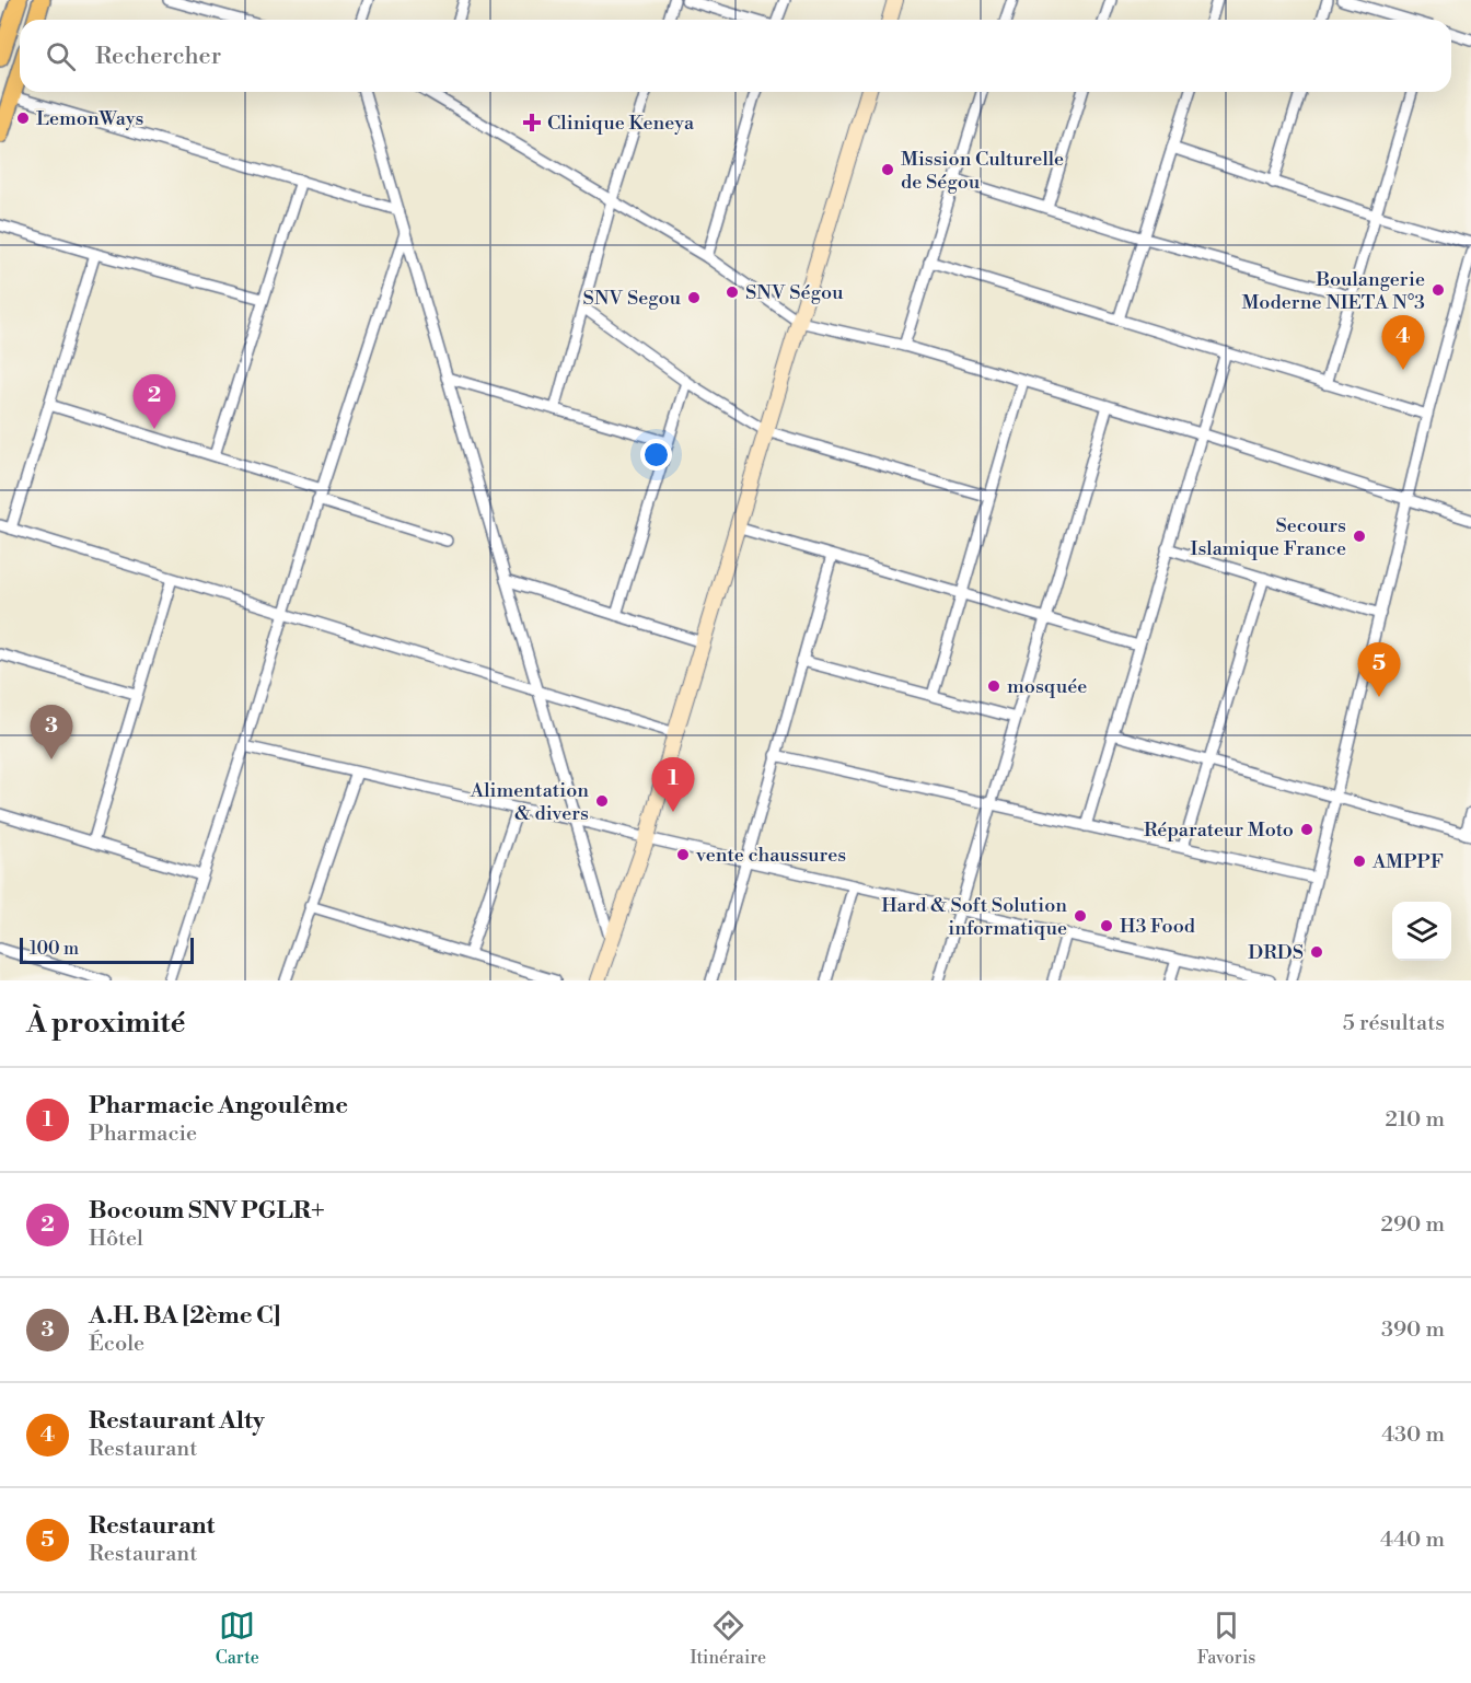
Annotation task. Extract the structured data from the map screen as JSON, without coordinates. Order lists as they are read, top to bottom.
{
  "places": {
    "other": [
      "LemonWays",
      "Mission Culturelle de Ségou",
      "Boulangerie Moderne NIETA N°3",
      "SNV Ségou",
      "SNV Segou",
      "Secours Islamique France",
      "mosquée",
      "Alimentation & divers",
      "Réparateur Moto",
      "vente chaussures",
      "AMPPF",
      "Hard & Soft Solution informatique",
      "H3 Food",
      "DRDS"
    ],
    "health": ["Clinique Keneya"]
  },
  "scale_bar": "100 m",
  "page": {
    "search": "Rechercher",
    "pins": [
      "4",
      "2",
      "5",
      "3",
      "1"
    ],
    "scale": "100 m",
    "heading": ["À proximité", "5 résultats"],
    "list": [
      {
        "mark": "1",
        "name": "Pharmacie Angoulême",
        "note": "Pharmacie",
        "value": "210 m"
      },
      {
        "mark": "2",
        "name": "Bocoum SNV PGLR+",
        "note": "Hôtel",
        "value": "290 m"
      },
      {
        "mark": "3",
        "name": "A.H. BA [2ème C]",
        "note": "École",
        "value": "390 m"
      },
      {
        "mark": "4",
        "name": "Restaurant Alty",
        "note": "Restaurant",
        "value": "430 m"
      },
      {
        "mark": "5",
        "name": "Restaurant",
        "note": "Restaurant",
        "value": "440 m"
      }
    ],
    "nav": ["Carte", "Itinéraire", "Favoris"]
  }
}
